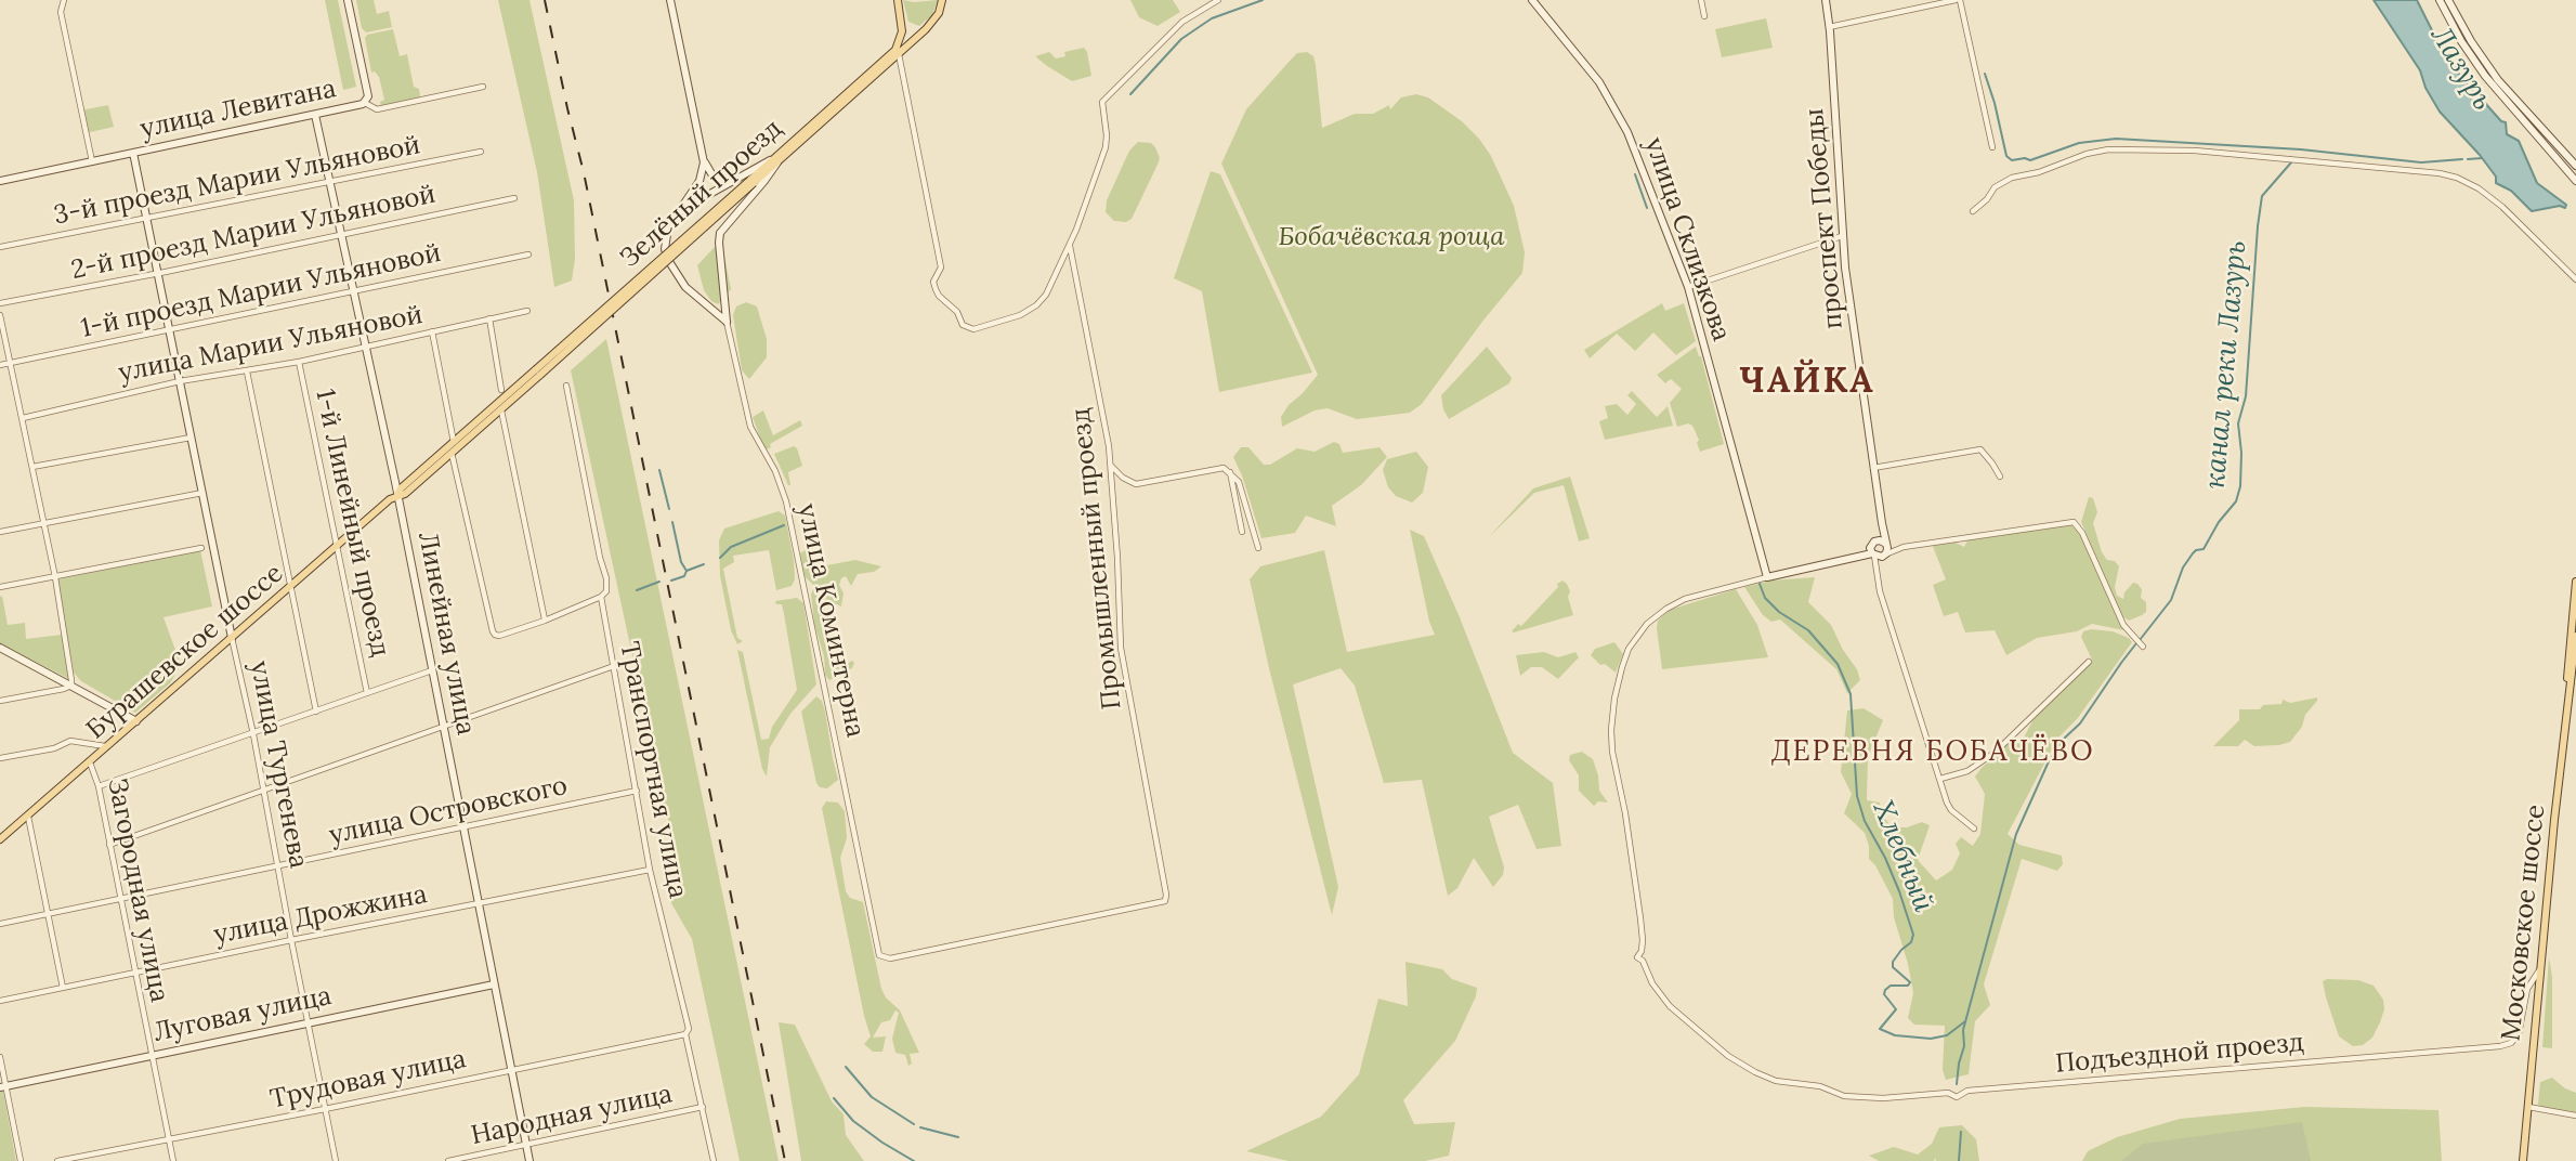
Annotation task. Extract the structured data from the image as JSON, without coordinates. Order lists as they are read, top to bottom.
{
  "streets": {
    "main road": ["Зелёный проезд", "Бурашевское шоссе", "Московское шоссе"],
    "street": [
      "улица Левитана",
      "3-й проезд Марии Ульяновой",
      "проспект Победы",
      "2-й проезд Марии Ульяновой",
      "улица Склизкова",
      "1-й проезд Марии Ульяновой",
      "улица Марии Ульяновой",
      "1-й Линейный проезд",
      "Промышленный проезд",
      "улица Коминтерна",
      "Линейная улица",
      "улица Тургенева",
      "Транспортная улица",
      "улица Островского",
      "Загородная улица",
      "улица Дрожжина",
      "Луговая улица",
      "Подъездной проезд",
      "Трудовая улица",
      "Народная улица"
    ]
  },
  "crossings": [
    ["улица Левитана", "Линейная улица"],
    ["улица Левитана", "улица Тургенева"],
    ["3-й проезд Марии Ульяновой", "Линейная улица"],
    ["3-й проезд Марии Ульяновой", "улица Тургенева"],
    ["Зелёный проезд", "Бурашевское шоссе"],
    ["2-й проезд Марии Ульяновой", "Линейная улица"],
    ["2-й проезд Марии Ульяновой", "улица Тургенева"],
    ["улица Склизкова", "Подъездной проезд"],
    ["1-й проезд Марии Ульяновой", "Линейная улица"],
    ["1-й проезд Марии Ульяновой", "улица Тургенева"],
    ["улица Марии Ульяновой", "1-й Линейный проезд"],
    ["улица Марии Ульяновой", "Линейная улица"],
    ["улица Марии Ульяновой", "улица Тургенева"],
    ["1-й Линейный проезд", "Бурашевское шоссе"],
    ["Промышленный проезд", "улица Коминтерна"],
    ["Линейная улица", "Бурашевское шоссе"],
    ["Линейная улица", "улица Островского"],
    ["Линейная улица", "улица Дрожжина"],
    ["Линейная улица", "Луговая улица"],
    ["Линейная улица", "Трудовая улица"],
    ["Линейная улица", "Народная улица"],
    ["Бурашевское шоссе", "улица Тургенева"],
    ["Бурашевское шоссе", "Загородная улица"],
    ["улица Тургенева", "улица Островского"],
    ["улица Тургенева", "улица Дрожжина"],
    ["улица Тургенева", "Луговая улица"],
    ["улица Тургенева", "Трудовая улица"],
    ["Транспортная улица", "улица Островского"],
    ["Транспортная улица", "улица Дрожжина"],
    ["Транспортная улица", "Трудовая улица"],
    ["Транспортная улица", "Народная улица"],
    ["улица Островского", "Загородная улица"],
    ["Загородная улица", "улица Дрожжина"],
    ["Загородная улица", "Луговая улица"],
    ["Загородная улица", "Трудовая улица"],
    ["Московское шоссе", "Подъездной проезд"]
  ],
  "districts": ["ЧАЙКА", "ДЕРЕВНЯ БОБАЧЁВО"],
  "water": ["Лазурь", "канал реки Лазурь", "Хлебный"],
  "parks": ["Бобачёвская роща"]
}
